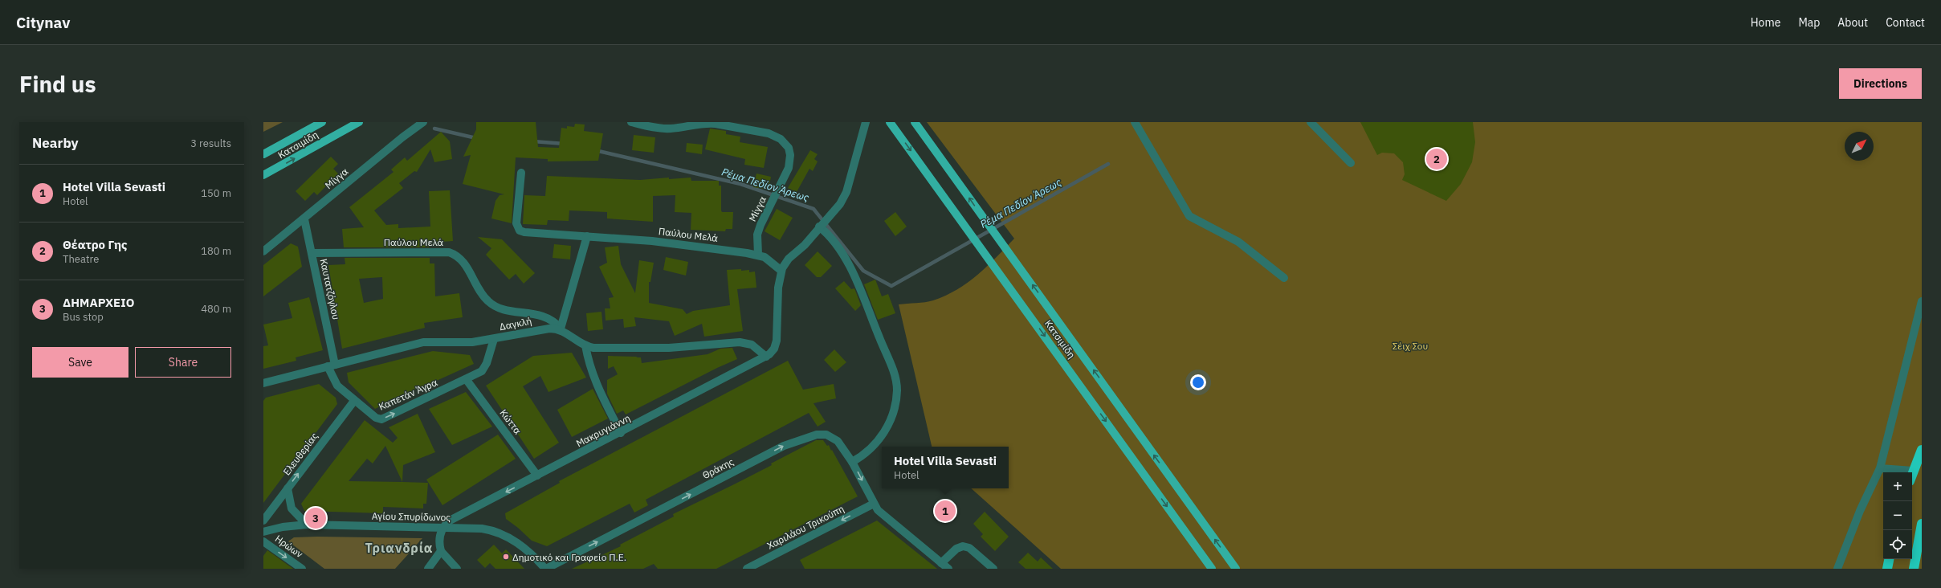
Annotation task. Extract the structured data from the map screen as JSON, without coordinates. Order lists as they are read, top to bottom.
{
  "streets": {
    "main road": ["Κατσιμίδη"],
    "street": [
      "Μίγγα",
      "Παύλου Μελά",
      "Καυτατζόγλου",
      "Δαγκλή",
      "Καπετάν Άγρα",
      "Κώττα",
      "Μακρυγιάννη",
      "Ελευθερίας",
      "Θράκης",
      "Αγίου Σπυρίδωνος",
      "Χαριλάου Τρικούπη",
      "Ηρώων"
    ]
  },
  "crossings": [
    ["Μίγγα", "Παύλου Μελά"],
    ["Μίγγα", "Καυτατζόγλου"],
    ["Παύλου Μελά", "Καυτατζόγλου"],
    ["Παύλου Μελά", "Δαγκλή"],
    ["Καυτατζόγλου", "Δαγκλή"],
    ["Καυτατζόγλου", "Καπετάν Άγρα"],
    ["Δαγκλή", "Καπετάν Άγρα"],
    ["Καπετάν Άγρα", "Κώττα"],
    ["Καπετάν Άγρα", "Ελευθερίας"],
    ["Κώττα", "Μακρυγιάννη"],
    ["Μακρυγιάννη", "Αγίου Σπυρίδωνος"],
    ["Θράκης", "Αγίου Σπυρίδωνος"],
    ["Θράκης", "Χαριλάου Τρικούπη"]
  ],
  "one_way": [
    "Καπετάν Άγρα",
    "Ελευθερίας",
    "Θράκης",
    "Χαριλάου Τρικούπη",
    "Ηρώων"
  ],
  "districts": ["Τριανδρία"],
  "water": ["Ρέμα Πεδίον Άρεως"],
  "parks": ["Σέιχ Σου"],
  "places": ["Δημοτικό και Γραφείο Π.Ε."],
  "north": "top right",
  "page": {
    "header": "Citynav",
    "nav": [
      "Home",
      "Map",
      "About",
      "Contact"
    ],
    "buttons": [
      "Directions",
      ["Save", "Share"]
    ],
    "title": "Find us",
    "heading": ["Nearby", "3 results"],
    "pins": ["2", "1", "3"],
    "list": [
      {
        "mark": "1",
        "name": "Hotel Villa Sevasti",
        "note": "Hotel",
        "value": "150 m"
      },
      {
        "mark": "2",
        "name": "Θέατρο Γης",
        "note": "Theatre",
        "value": "180 m"
      },
      {
        "mark": "3",
        "name": "ΔΗΜΑΡΧΕΙΟ",
        "note": "Bus stop",
        "value": "480 m"
      }
    ],
    "popup": ["Hotel Villa Sevasti", "Hotel"],
    "map_buttons": ["+", "−"]
  }
}
